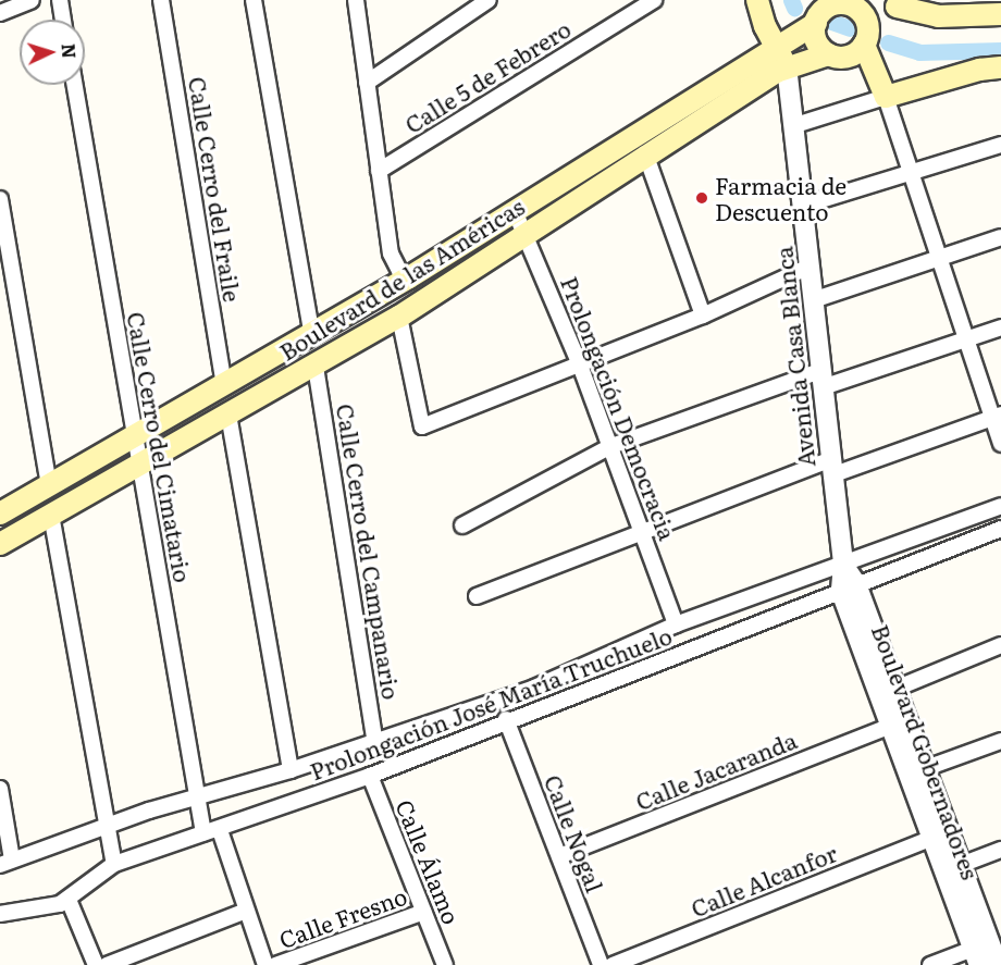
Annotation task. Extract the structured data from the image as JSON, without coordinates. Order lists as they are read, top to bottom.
{
  "streets": {
    "main road": ["Boulevard de las Américas"],
    "street": [
      "Calle 5 de Febrero",
      "Calle Cerro del Fraile",
      "Avenida Casa Blanca",
      "Prolongación Democracia",
      "Calle Cerro del Cimatario",
      "Calle Cerro del Campanario",
      "Prolongación José María Truchuelo",
      "Boulevard Gobernadores",
      "Calle Jacaranda",
      "Calle Nogal",
      "Calle Álamo",
      "Calle Alcanfor",
      "Calle Fresno"
    ]
  },
  "crossings": [
    ["Calle Cerro del Fraile", "Boulevard de las Américas"],
    ["Boulevard de las Américas", "Avenida Casa Blanca"],
    ["Boulevard de las Américas", "Prolongación Democracia"],
    ["Boulevard de las Américas", "Calle Cerro del Cimatario"],
    ["Boulevard de las Américas", "Calle Cerro del Campanario"],
    ["Avenida Casa Blanca", "Prolongación José María Truchuelo"],
    ["Avenida Casa Blanca", "Boulevard Gobernadores"],
    ["Prolongación Democracia", "Prolongación José María Truchuelo"],
    ["Calle Cerro del Cimatario", "Prolongación José María Truchuelo"],
    ["Calle Cerro del Campanario", "Prolongación José María Truchuelo"],
    ["Prolongación José María Truchuelo", "Boulevard Gobernadores"],
    ["Prolongación José María Truchuelo", "Calle Nogal"],
    ["Prolongación José María Truchuelo", "Calle Álamo"],
    ["Boulevard Gobernadores", "Calle Jacaranda"],
    ["Boulevard Gobernadores", "Calle Alcanfor"],
    ["Calle Jacaranda", "Calle Nogal"],
    ["Calle Álamo", "Calle Fresno"]
  ],
  "places": ["Farmacia de Descuento"],
  "north": "right"
}
